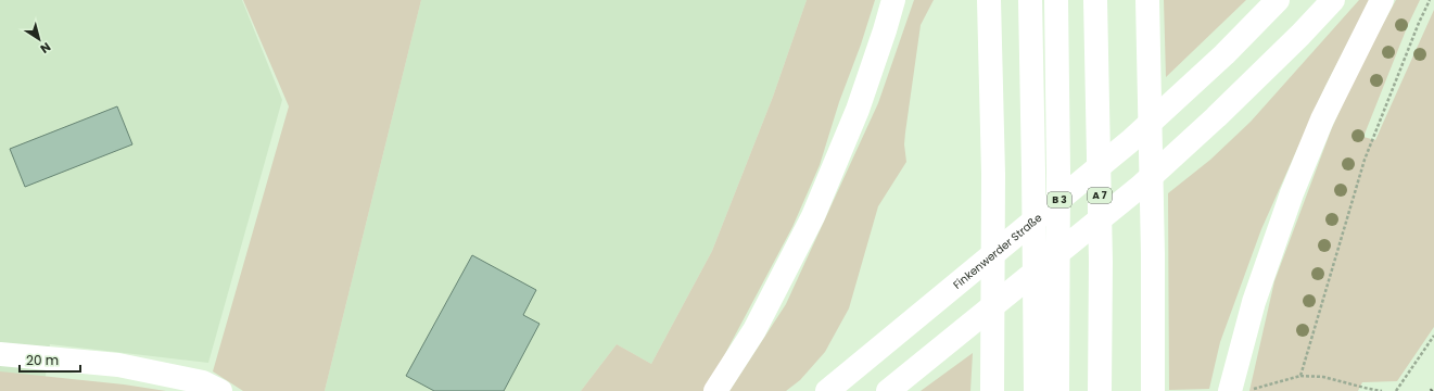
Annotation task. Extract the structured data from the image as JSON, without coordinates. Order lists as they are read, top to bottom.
{
  "streets": {
    "main road": ["A 7", "B 3", "Finkenwerder Straße"]
  },
  "scale_bar": "20 m",
  "north": "bottom right"
}
